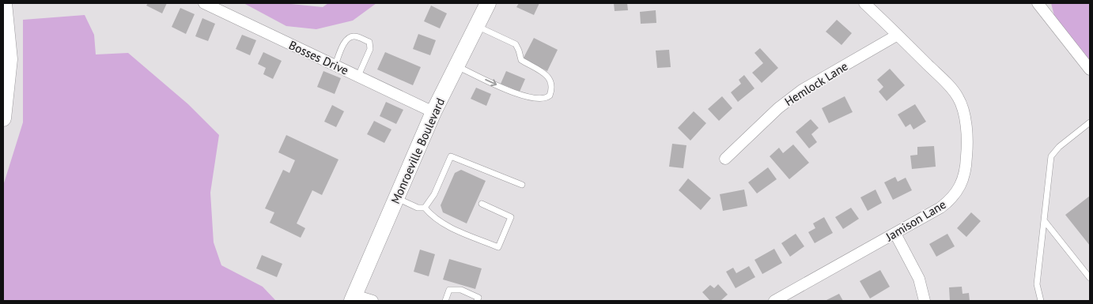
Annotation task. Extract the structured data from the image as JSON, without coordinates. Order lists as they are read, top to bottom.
{
  "streets": {
    "main road": ["Monroeville Boulevard"],
    "street": ["Bosses Drive", "Hemlock Lane", "Jamison Lane"]
  },
  "crossings": [
    ["Bosses Drive", "Monroeville Boulevard"],
    ["Hemlock Lane", "Jamison Lane"]
  ]
}
